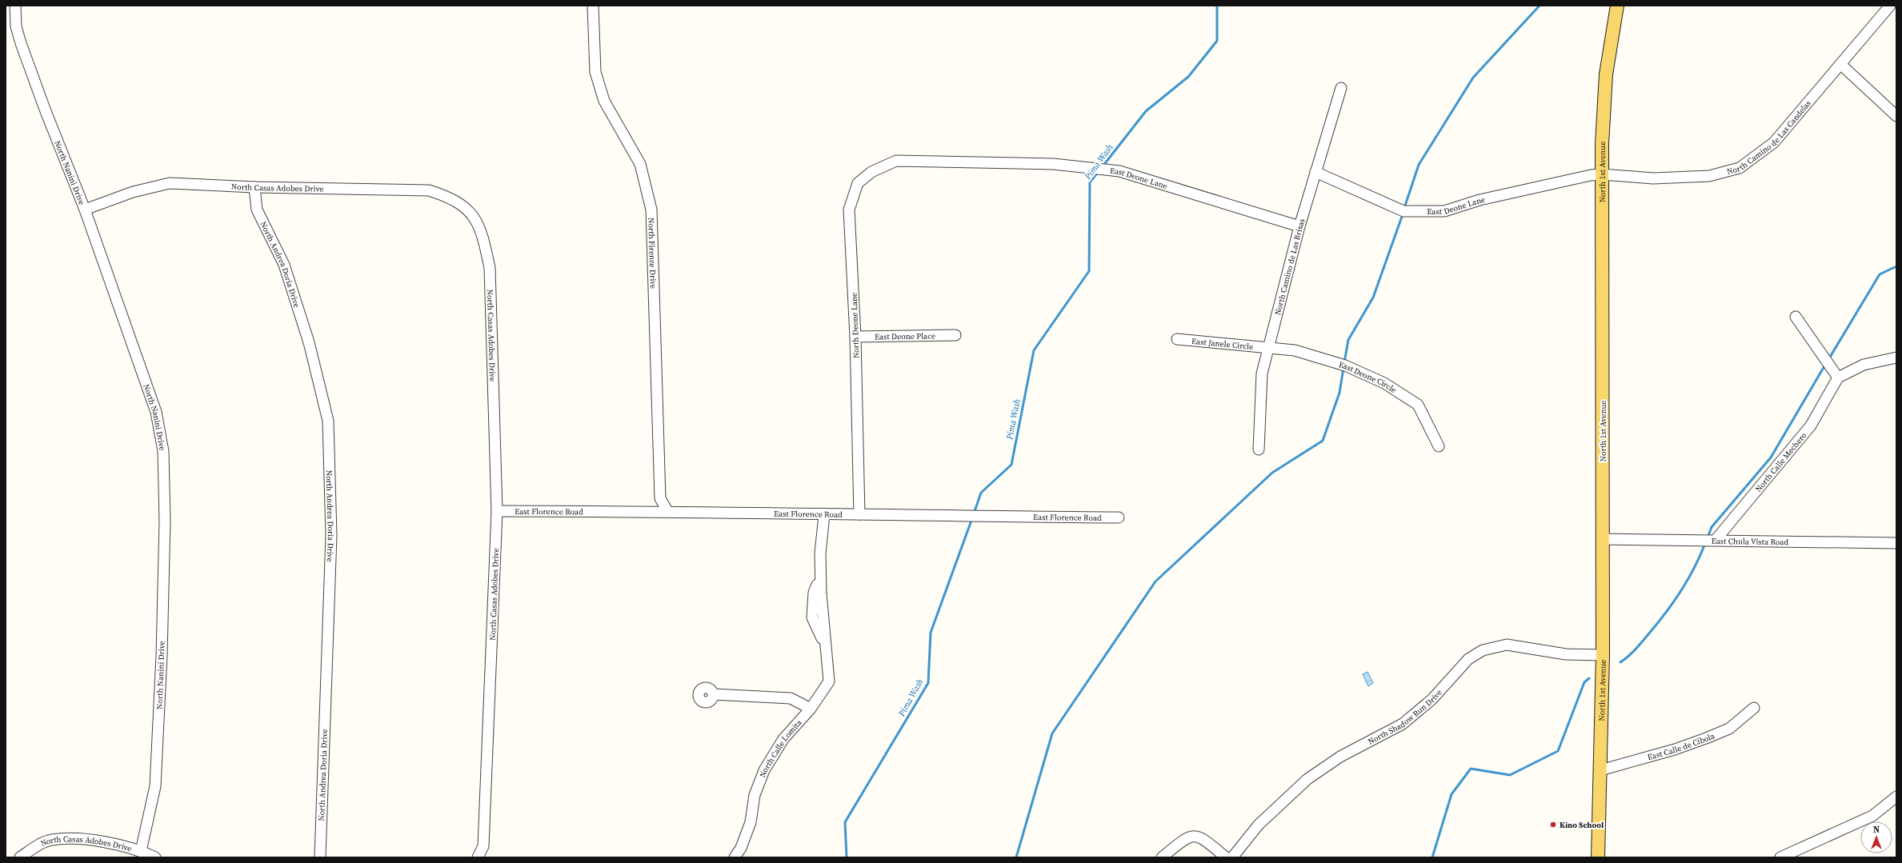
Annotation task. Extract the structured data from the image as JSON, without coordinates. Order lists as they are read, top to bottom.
{
  "streets": {
    "main road": ["North 1st Avenue"],
    "street": [
      "North Camino de Las Candelas",
      "North Nanini Drive",
      "East Deone Lane",
      "North Casas Adobes Drive",
      "North Firenze Drive",
      "North Andrea Doria Drive",
      "North Camino de Las Brisas",
      "North Deone Lane",
      "East Deone Place",
      "East Janele Circle",
      "East Deone Circle",
      "North Calle Mechero",
      "East Florence Road",
      "East Chula Vista Road",
      "North Shadow Run Drive",
      "East Calle de Cibola",
      "North Calle Lomita"
    ]
  },
  "crossings": [
    ["North Camino de Las Candelas", "North 1st Avenue"],
    ["North Camino de Las Candelas", "East Deone Lane"],
    ["North 1st Avenue", "East Deone Lane"],
    ["North 1st Avenue", "East Chula Vista Road"],
    ["North 1st Avenue", "North Shadow Run Drive"],
    ["North 1st Avenue", "East Calle de Cibola"],
    ["North Nanini Drive", "North Casas Adobes Drive"],
    ["East Deone Lane", "North Camino de Las Brisas"],
    ["East Deone Lane", "North Deone Lane"],
    ["North Casas Adobes Drive", "North Andrea Doria Drive"],
    ["North Casas Adobes Drive", "East Florence Road"],
    ["North Firenze Drive", "East Florence Road"],
    ["North Camino de Las Brisas", "East Janele Circle"],
    ["North Camino de Las Brisas", "East Deone Circle"],
    ["North Deone Lane", "East Deone Place"],
    ["North Deone Lane", "East Florence Road"],
    ["East Janele Circle", "East Deone Circle"],
    ["North Calle Mechero", "East Chula Vista Road"],
    ["East Florence Road", "North Calle Lomita"]
  ],
  "water": ["Pima Wash"],
  "places": ["Kino School"],
  "north": "top"
}
